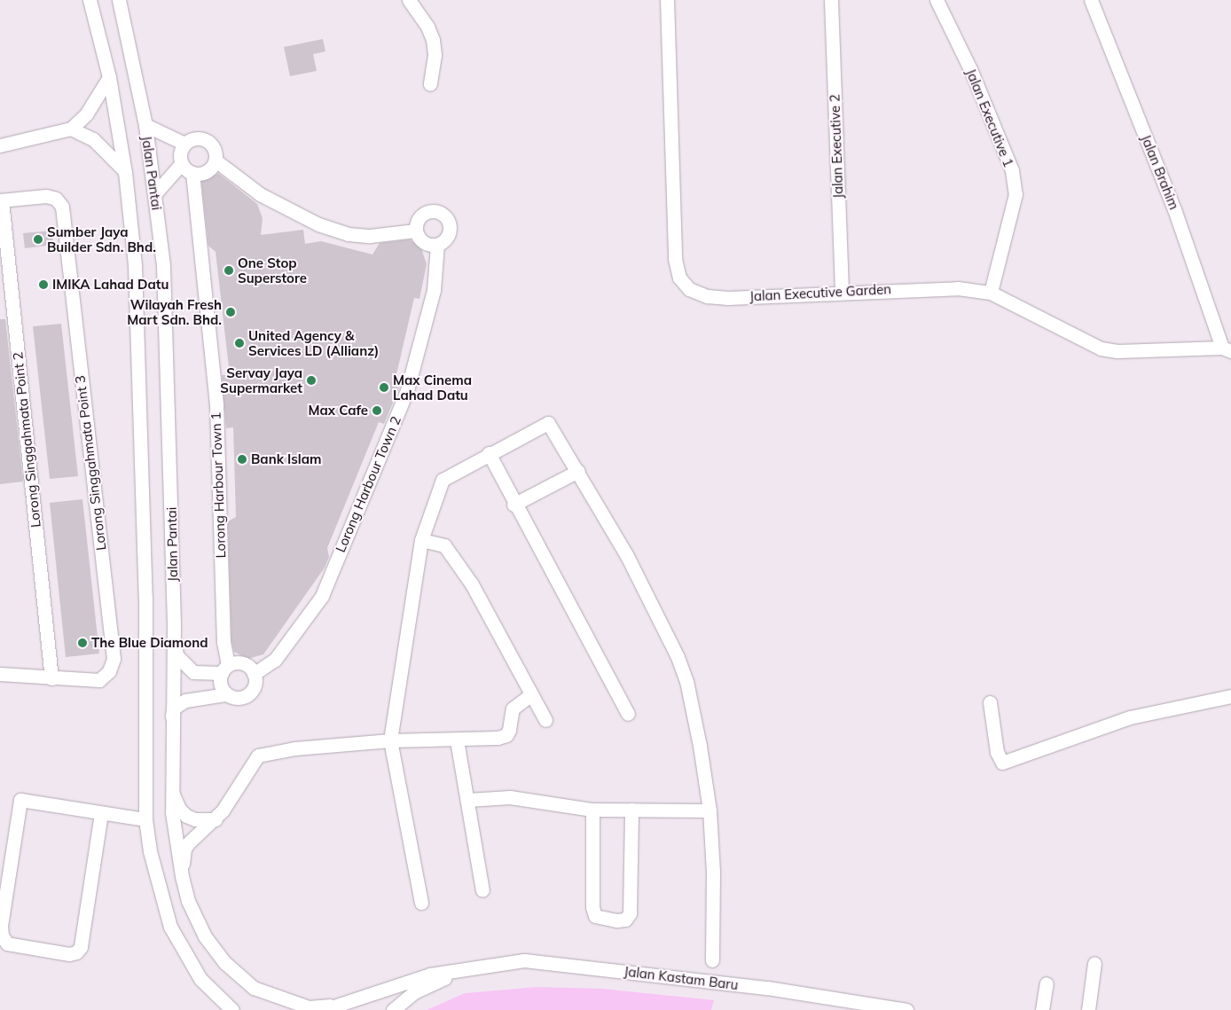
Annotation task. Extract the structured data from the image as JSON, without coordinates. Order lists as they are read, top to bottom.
{
  "streets": {
    "street": [
      "Jalan Executive 1",
      "Jalan Executive 2",
      "Jalan Brahim",
      "Jalan Pantai",
      "Jalan Executive Garden",
      "Lorong Singgahmata Point 2",
      "Lorong Singgahmata Point 3",
      "Lorong Harbour Town 2",
      "Lorong Harbour Town 1",
      "Jalan Kastam Baru"
    ]
  },
  "crossings": [
    ["Jalan Executive 1", "Jalan Executive Garden"],
    ["Jalan Executive 2", "Jalan Executive Garden"],
    ["Jalan Brahim", "Jalan Executive Garden"],
    ["Jalan Pantai", "Jalan Kastam Baru"],
    ["Lorong Singgahmata Point 2", "Lorong Singgahmata Point 3"],
    ["Lorong Harbour Town 2", "Lorong Harbour Town 1"]
  ],
  "places": [
    "Sumber Jaya Builder Sdn. Bhd.",
    "One Stop Superstore",
    "IMIKA Lahad Datu",
    "Wilayah Fresh Mart Sdn. Bhd.",
    "United Agency & Services LD (Allianz)",
    "Servay Jaya Supermarket",
    "Max Cinema Lahad Datu",
    "Max Cafe",
    "Bank Islam",
    "The Blue Diamond"
  ]
}
